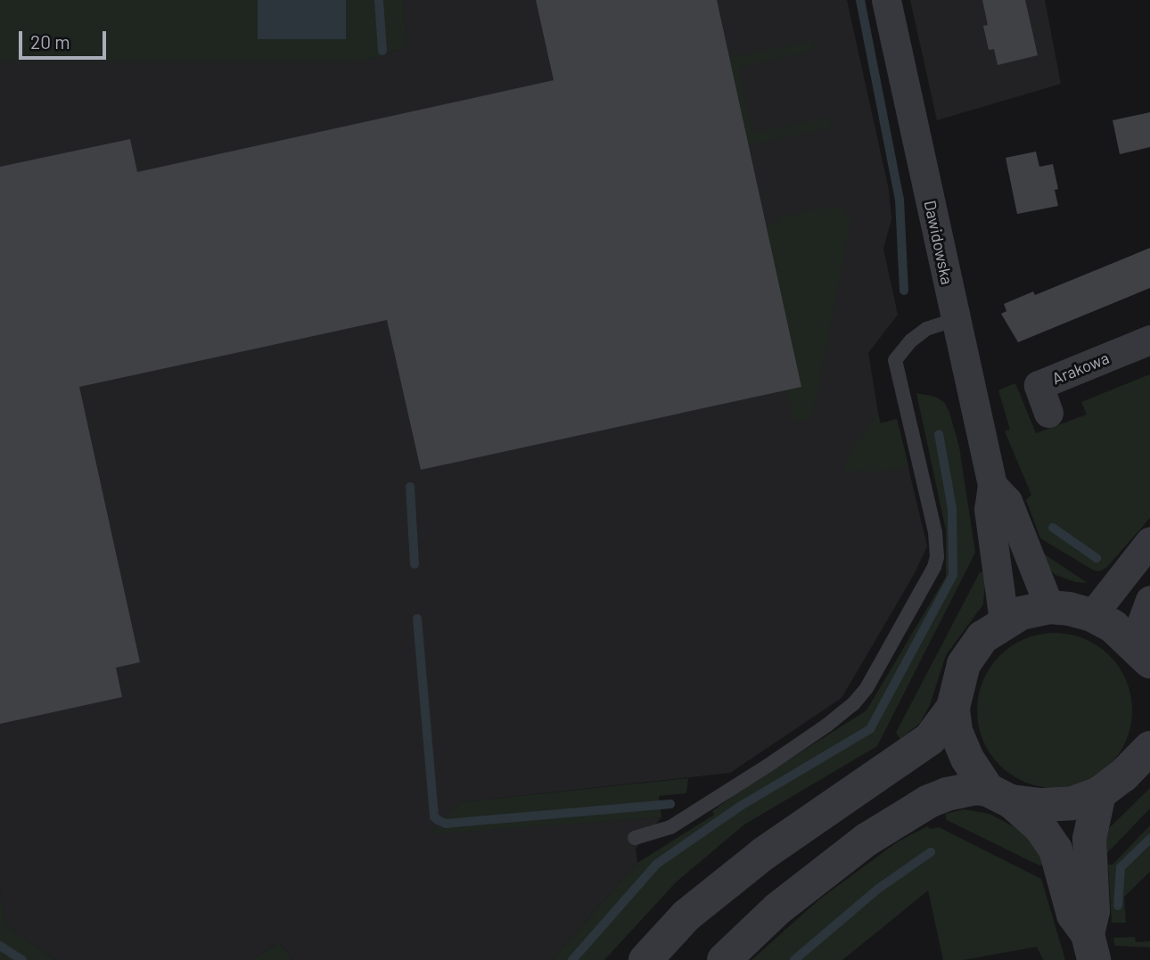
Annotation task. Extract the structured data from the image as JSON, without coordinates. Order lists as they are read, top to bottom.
{
  "streets": {
    "street": ["Dawidowska", "Arakowa"]
  },
  "scale_bar": "20 m"
}
